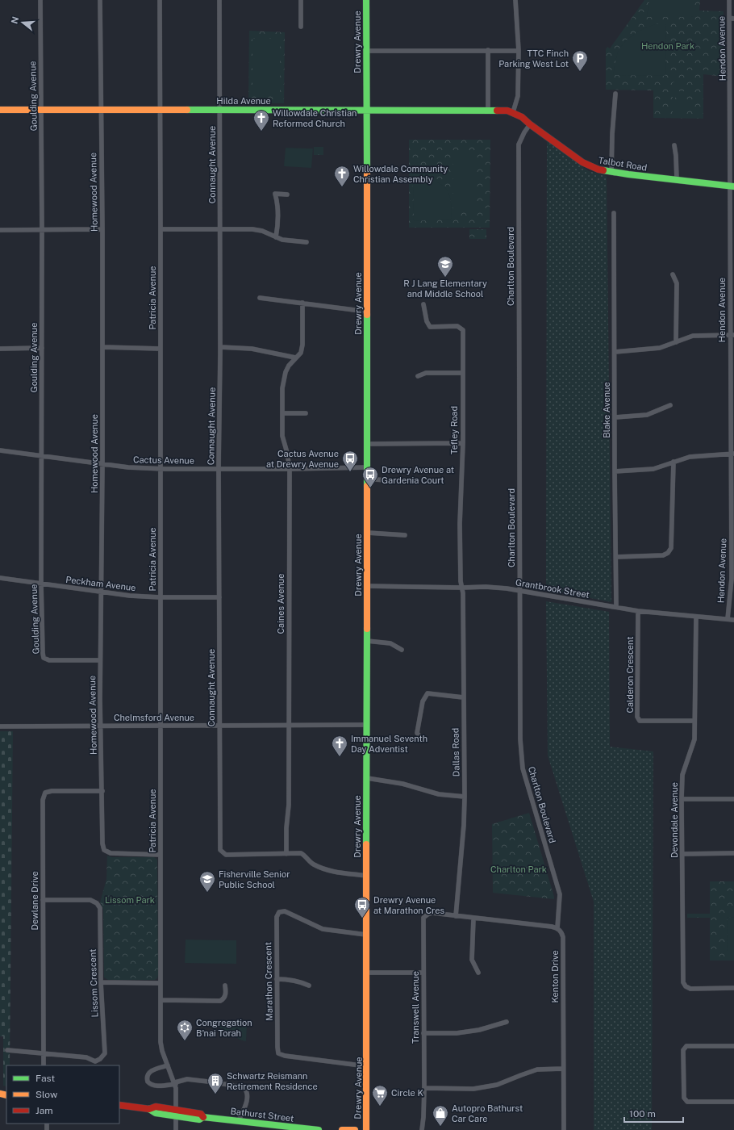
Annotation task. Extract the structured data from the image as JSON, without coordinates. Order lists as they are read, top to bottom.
{
  "streets": {
    "street": [
      "Drewry Avenue",
      "Hendon Avenue",
      "Goulding Avenue",
      "Hilda Avenue",
      "Talbot Road",
      "Connaught Avenue",
      "Homewood Avenue",
      "Charlton Boulevard",
      "Patricia Avenue",
      "Blake Avenue",
      "Tefley Road",
      "Cactus Avenue",
      "Peckham Avenue",
      "Grantbrook Street",
      "Caines Avenue",
      "Calderon Crescent",
      "Chelmsford Avenue",
      "Dallas Road",
      "Devondale Avenue",
      "Dewlane Drive",
      "Kenton Drive",
      "Marathon Crescent",
      "Lissom Crescent",
      "Transwell Avenue",
      "Bathurst Street"
    ]
  },
  "crossings": [
    ["Drewry Avenue", "Hilda Avenue"],
    ["Drewry Avenue", "Cactus Avenue"],
    ["Drewry Avenue", "Grantbrook Street"],
    ["Drewry Avenue", "Chelmsford Avenue"],
    ["Drewry Avenue", "Marathon Crescent"],
    ["Hendon Avenue", "Talbot Road"],
    ["Hendon Avenue", "Grantbrook Street"],
    ["Goulding Avenue", "Hilda Avenue"],
    ["Goulding Avenue", "Homewood Avenue"],
    ["Goulding Avenue", "Cactus Avenue"],
    ["Goulding Avenue", "Peckham Avenue"],
    ["Hilda Avenue", "Talbot Road"],
    ["Hilda Avenue", "Connaught Avenue"],
    ["Hilda Avenue", "Homewood Avenue"],
    ["Hilda Avenue", "Patricia Avenue"],
    ["Talbot Road", "Charlton Boulevard"],
    ["Connaught Avenue", "Cactus Avenue"],
    ["Connaught Avenue", "Peckham Avenue"],
    ["Connaught Avenue", "Caines Avenue"],
    ["Connaught Avenue", "Chelmsford Avenue"],
    ["Homewood Avenue", "Patricia Avenue"],
    ["Homewood Avenue", "Cactus Avenue"],
    ["Homewood Avenue", "Peckham Avenue"],
    ["Homewood Avenue", "Chelmsford Avenue"],
    ["Homewood Avenue", "Dewlane Drive"],
    ["Charlton Boulevard", "Grantbrook Street"],
    ["Charlton Boulevard", "Kenton Drive"],
    ["Patricia Avenue", "Cactus Avenue"],
    ["Patricia Avenue", "Peckham Avenue"],
    ["Patricia Avenue", "Chelmsford Avenue"],
    ["Patricia Avenue", "Bathurst Street"],
    ["Blake Avenue", "Grantbrook Street"],
    ["Tefley Road", "Grantbrook Street"],
    ["Tefley Road", "Dallas Road"],
    ["Cactus Avenue", "Caines Avenue"],
    ["Grantbrook Street", "Calderon Crescent"],
    ["Grantbrook Street", "Dallas Road"],
    ["Grantbrook Street", "Devondale Avenue"],
    ["Caines Avenue", "Chelmsford Avenue"],
    ["Calderon Crescent", "Devondale Avenue"],
    ["Dallas Road", "Transwell Avenue"],
    ["Dewlane Drive", "Lissom Crescent"]
  ],
  "parks": ["Hendon Park", "Charlton Park", "Lissom Park"],
  "places": {
    "parking": ["TTC Finch Parking West Lot"],
    "church": ["Willowdale Christian Reformed Church", "Willowdale Community Christian Assembly", "Immanuel Seventh Day Adventist"],
    "school or university": ["R J Lang Elementary and Middle School", "Fisherville Senior Public School"],
    "bus stop": ["Cactus Avenue at Drewry Avenue", "Drewry Avenue at Gardenia Court", "Drewry Avenue at Marathon Cres"],
    "synagogue": ["Congregation B'nai Torah"],
    "building": ["Schwartz Reismann Retirement Residence"],
    "supermarket": ["Circle K"],
    "shop": ["Autopro Bathurst Car Care"]
  },
  "legend": ["Fast", "Slow", "Jam"],
  "scale_bar": "100 m",
  "north": "left"
}
